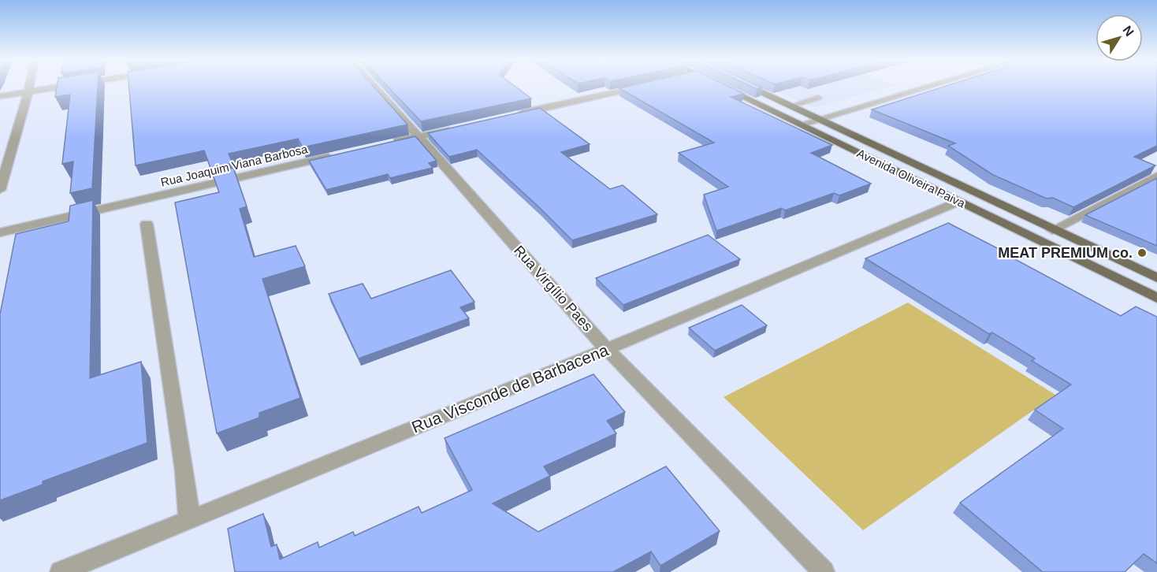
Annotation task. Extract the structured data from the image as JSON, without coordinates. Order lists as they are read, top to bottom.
{
  "streets": {
    "main road": ["Avenida Oliveira Paiva"],
    "street": ["Rua Joaquim Viana Barbosa", "Rua Virgílio Paes", "Rua Visconde de Barbacena"]
  },
  "crossings": [
    ["Avenida Oliveira Paiva", "Rua Visconde de Barbacena"],
    ["Rua Virgílio Paes", "Rua Visconde de Barbacena"]
  ],
  "places": ["MEAT PREMIUM co."],
  "north": "top right"
}
